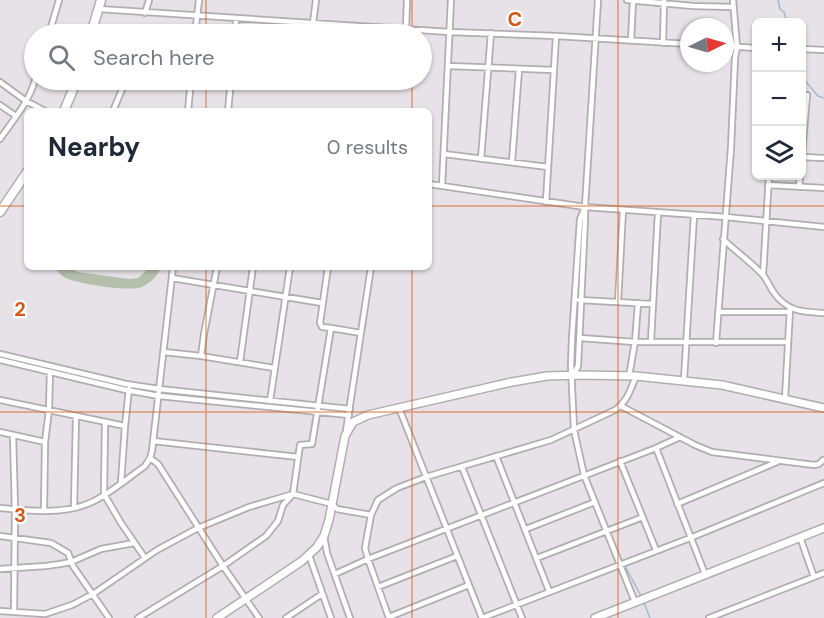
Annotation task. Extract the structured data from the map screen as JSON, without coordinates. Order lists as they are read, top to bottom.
{
  "north": "right",
  "page": {
    "map_buttons": ["+", "−"],
    "search": "Search here",
    "heading": ["Nearby", "0 results"]
  },
  "grid": {
    "columns": ["C"],
    "rows": ["2", "3"]
  }
}
